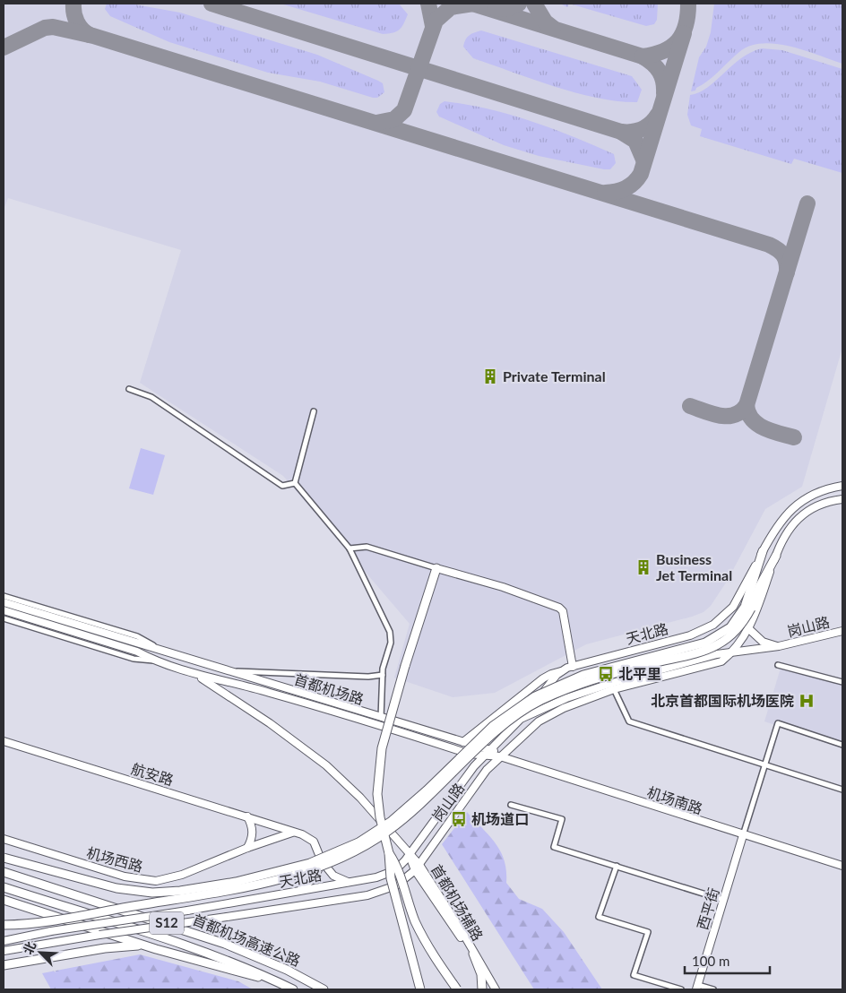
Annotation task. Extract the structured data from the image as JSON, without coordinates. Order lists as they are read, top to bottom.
{
  "streets": {
    "highway": ["S12", "首都机场高速公路"],
    "street": [
      "岗山路",
      "天北路",
      "首都机场路",
      "航安路",
      "机场南路",
      "机场西路",
      "首都机场辅路",
      "西平街"
    ]
  },
  "crossings": [
    ["岗山路", "天北路"],
    ["岗山路", "首都机场路"],
    ["岗山路", "机场南路"],
    ["岗山路", "首都机场辅路"],
    ["天北路", "首都机场路"],
    ["天北路", "航安路"],
    ["天北路", "首都机场辅路"],
    ["首都机场路", "机场南路"],
    ["首都机场路", "首都机场辅路"],
    ["航安路", "机场西路"],
    ["机场南路", "西平街"]
  ],
  "places": {
    "building": ["Private Terminal", "Business Jet Terminal"],
    "bus stop": ["北平里", "机场道口"],
    "hospital": ["北京首都国际机场医院"]
  },
  "scale_bar": "100 m",
  "north": "top left"
}
